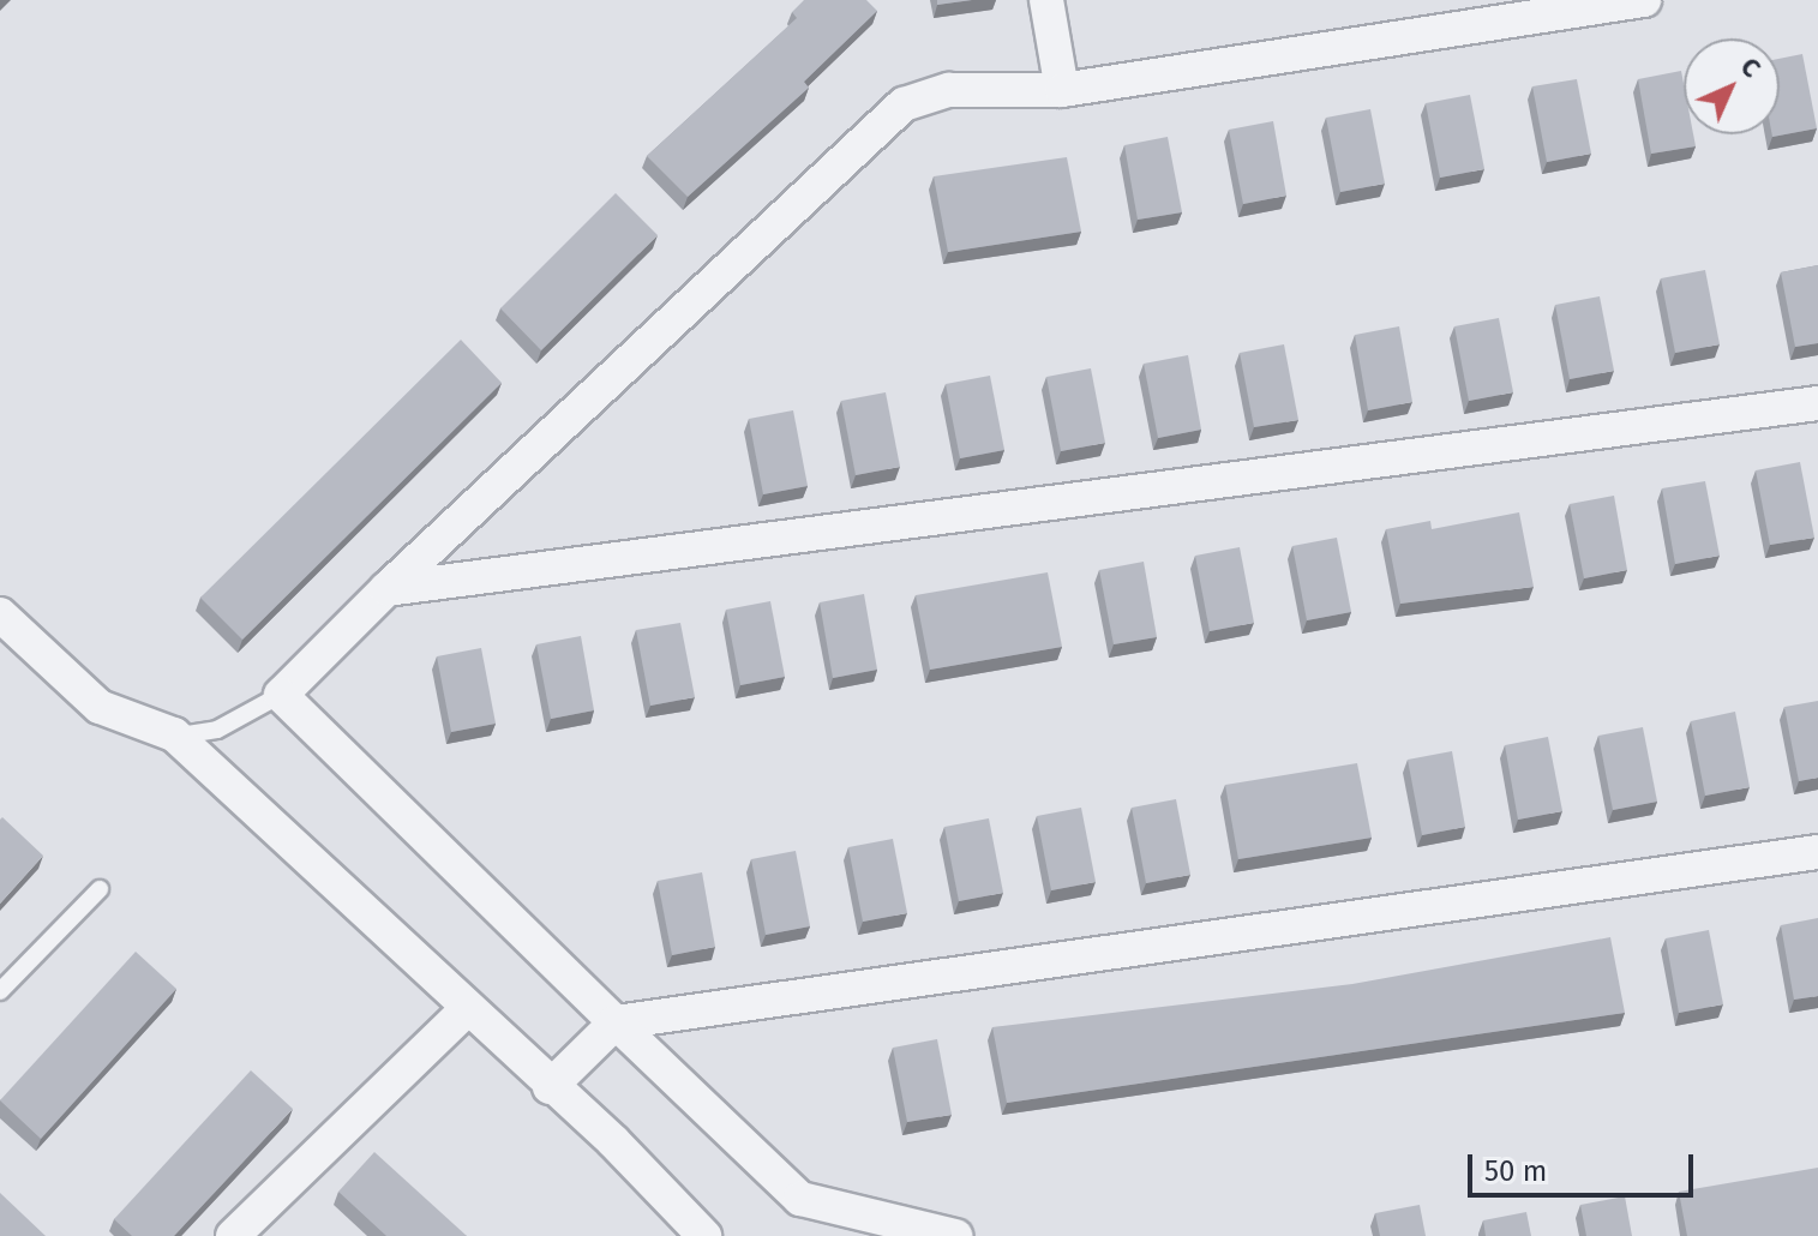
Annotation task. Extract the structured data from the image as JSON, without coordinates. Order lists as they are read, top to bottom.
{
  "scale_bar": "50 m",
  "north": "top right"
}
